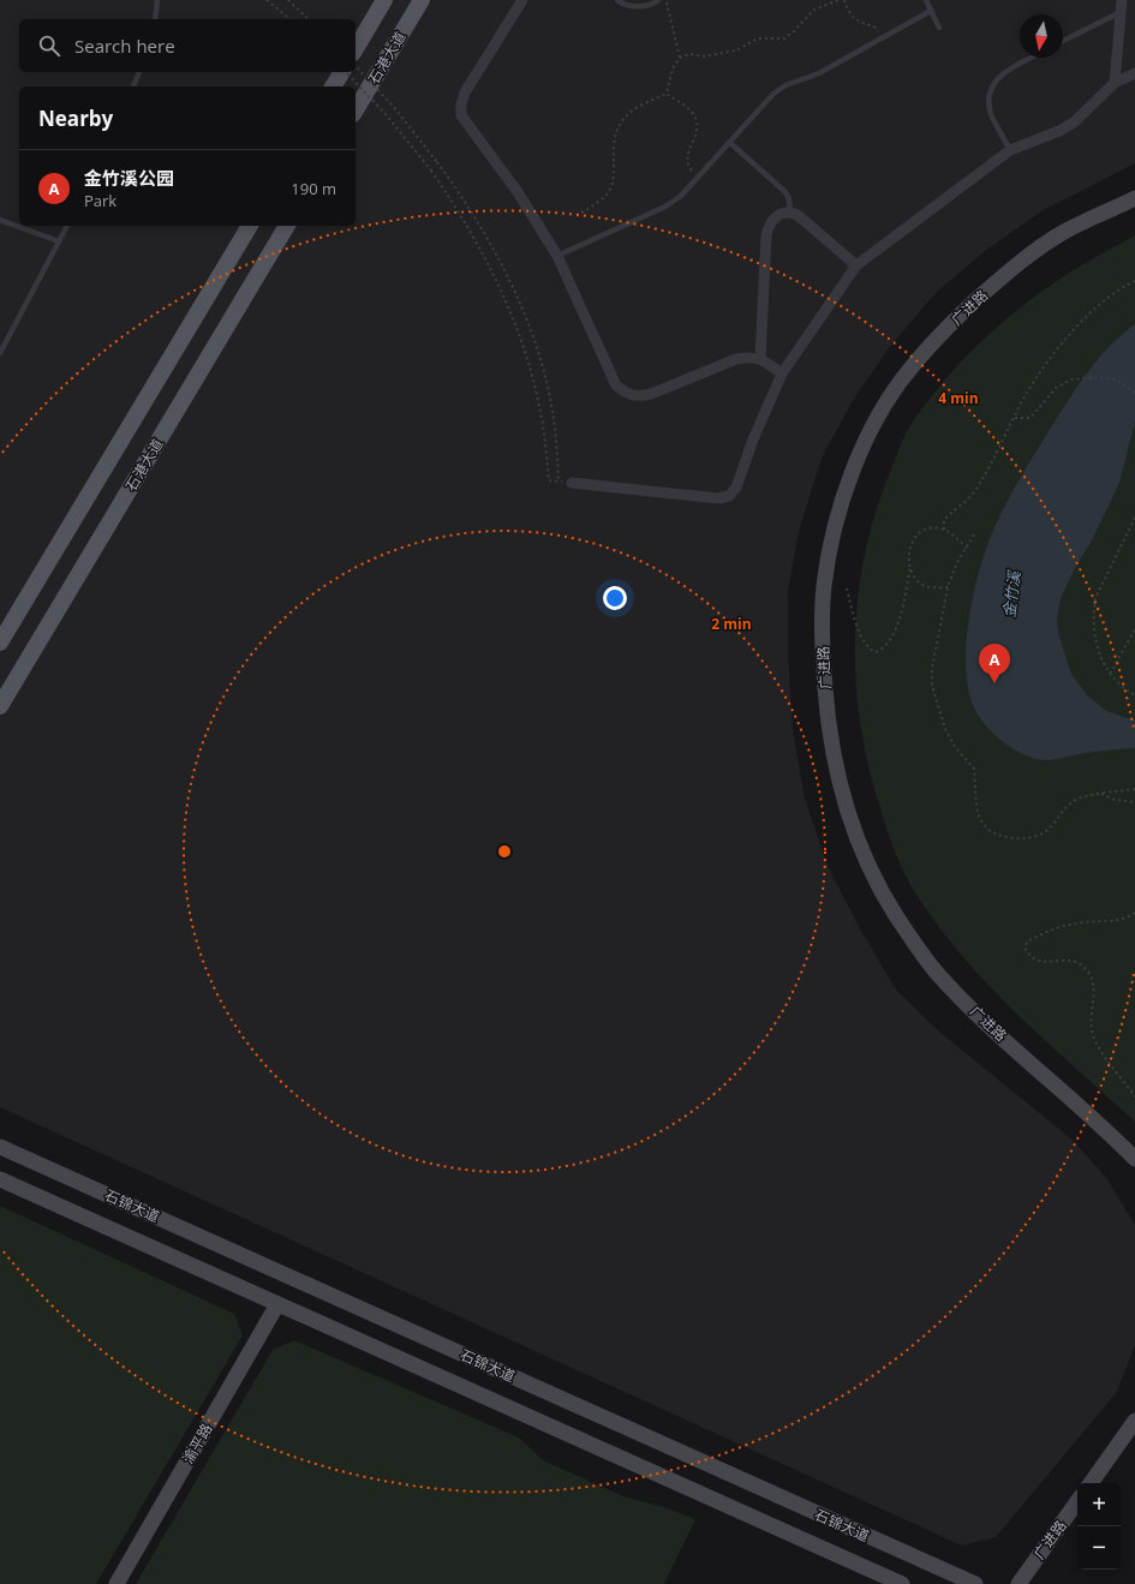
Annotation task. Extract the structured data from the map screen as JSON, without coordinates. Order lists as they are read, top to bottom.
{
  "streets": {
    "main road": [
      "石港大道",
      "广进路",
      "石锦大道",
      "渝平路"
    ]
  },
  "crossings": [
    ["石锦大道", "渝平路"]
  ],
  "water": ["金竹溪"],
  "north": "bottom",
  "page": {
    "search": "Search here",
    "heading": "Nearby",
    "list": [
      {
        "mark": "A",
        "name": "金竹溪公园",
        "note": "Park",
        "value": "190 m"
      }
    ],
    "pins": "A",
    "map_buttons": ["+", "−"]
  },
  "rings": ["4 min", "2 min"]
}
